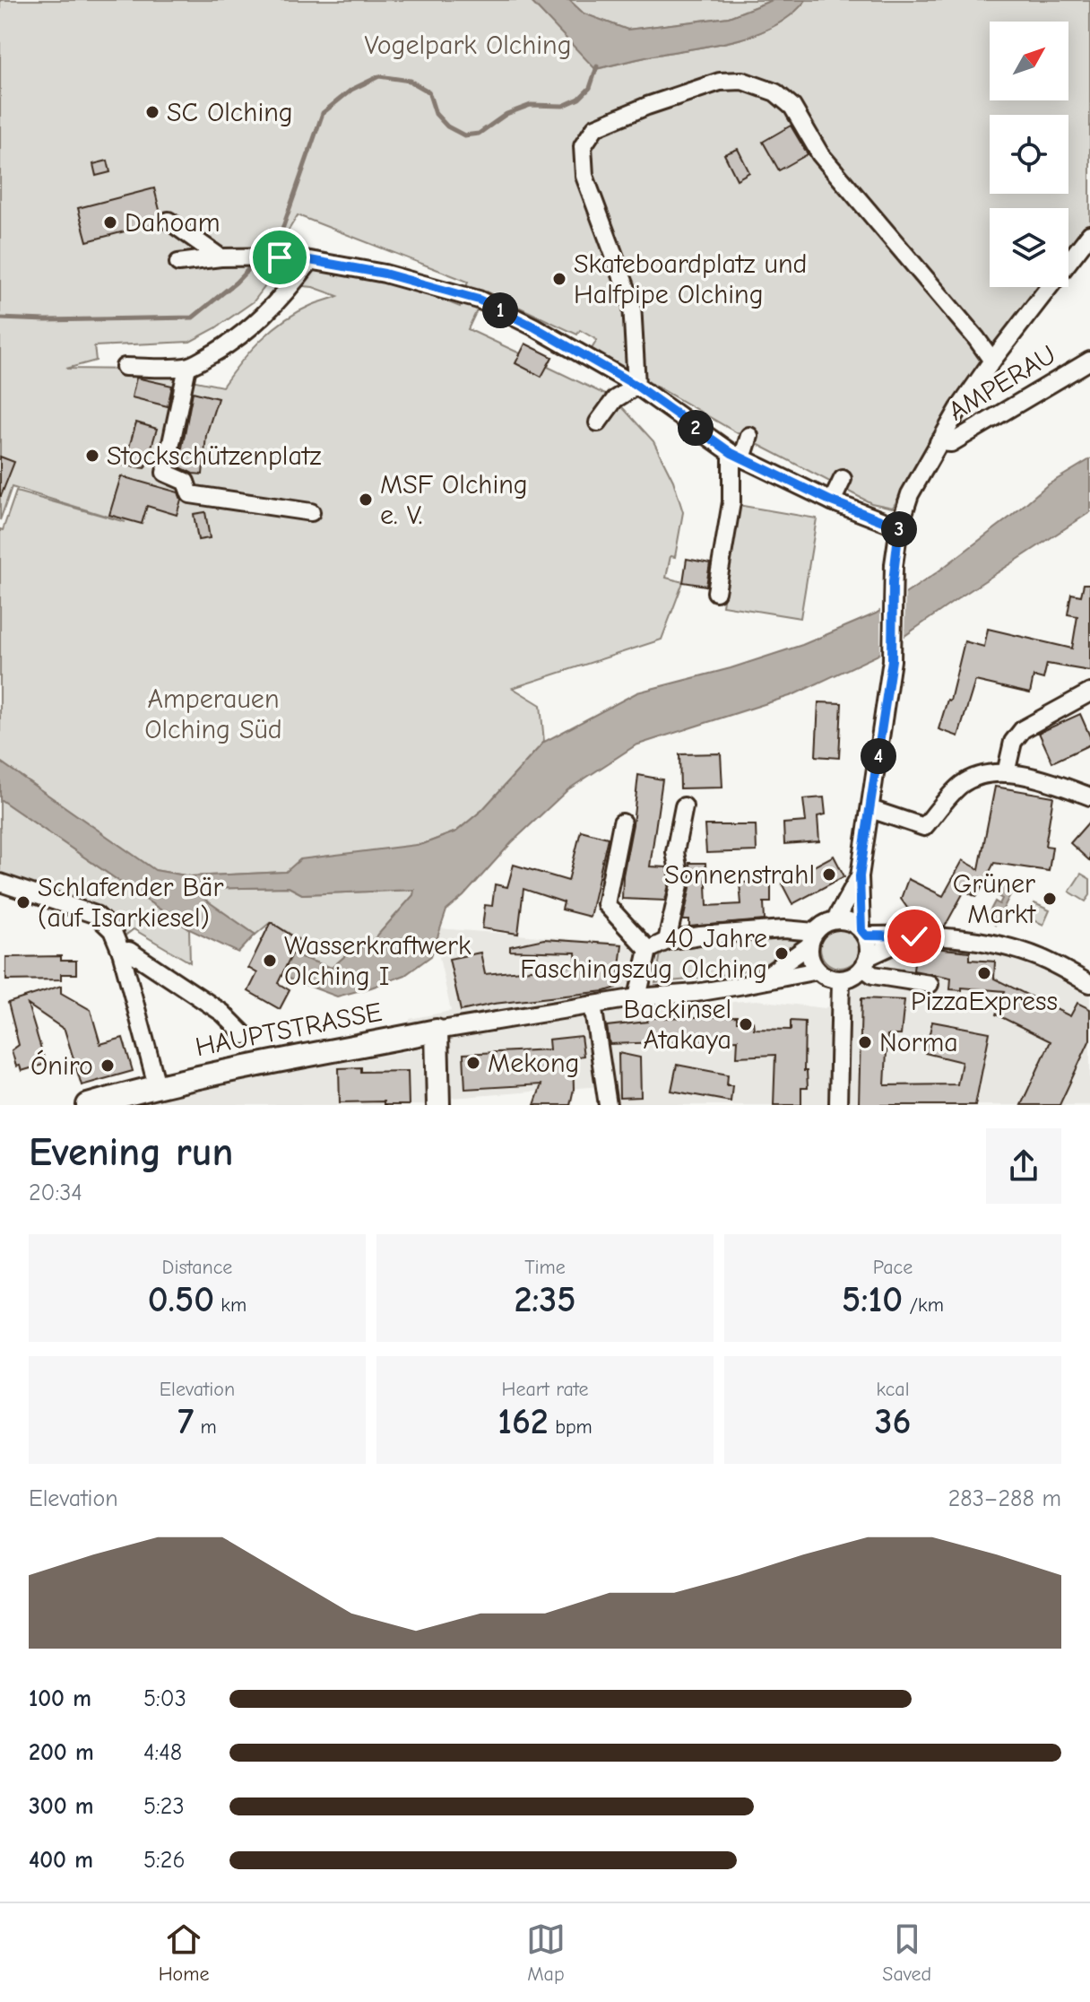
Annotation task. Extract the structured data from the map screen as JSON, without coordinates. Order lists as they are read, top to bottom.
{
  "streets": {
    "main road": ["HAUPTSTRASSE"],
    "street": ["AMPERAU"]
  },
  "parks": ["Vogelpark Olching", "Amperauen Olching Süd"],
  "places": [
    "SC Olching",
    "Dahoam",
    "Skateboardplatz und Halfpipe Olching",
    "Stockschützenplatz",
    "MSF Olching e. V.",
    "Sonnenstrahl",
    "Grüner Markt",
    "Schlafender Bär (auf Isarkiesel)",
    "40 Jahre Faschingszug Olching",
    "Wasserkraftwerk Olching I",
    "PizzaExpress",
    "Backinsel Atakaya",
    "Norma",
    "Mekong",
    "Óniro"
  ],
  "north": "top right",
  "page": {
    "pins": [
      "1",
      "2",
      "3",
      "4"
    ],
    "heading": ["Evening run", "20:34"],
    "stats": [
      ["Distance", "0.50 km"],
      ["Time", "2:35"],
      ["Pace", "5:10 /km"],
      ["Elevation", "7 m"],
      ["Heart rate", "162 bpm"],
      ["kcal", "36"]
    ],
    "chart": ["Elevation", "283–288 m"],
    "list": [
      {
        "name": "100 m",
        "note": "5:03"
      },
      {
        "name": "200 m",
        "note": "4:48"
      },
      {
        "name": "300 m",
        "note": "5:23"
      },
      {
        "name": "400 m",
        "note": "5:26"
      }
    ],
    "tabs": ["Home", "Map", "Saved"]
  }
}
